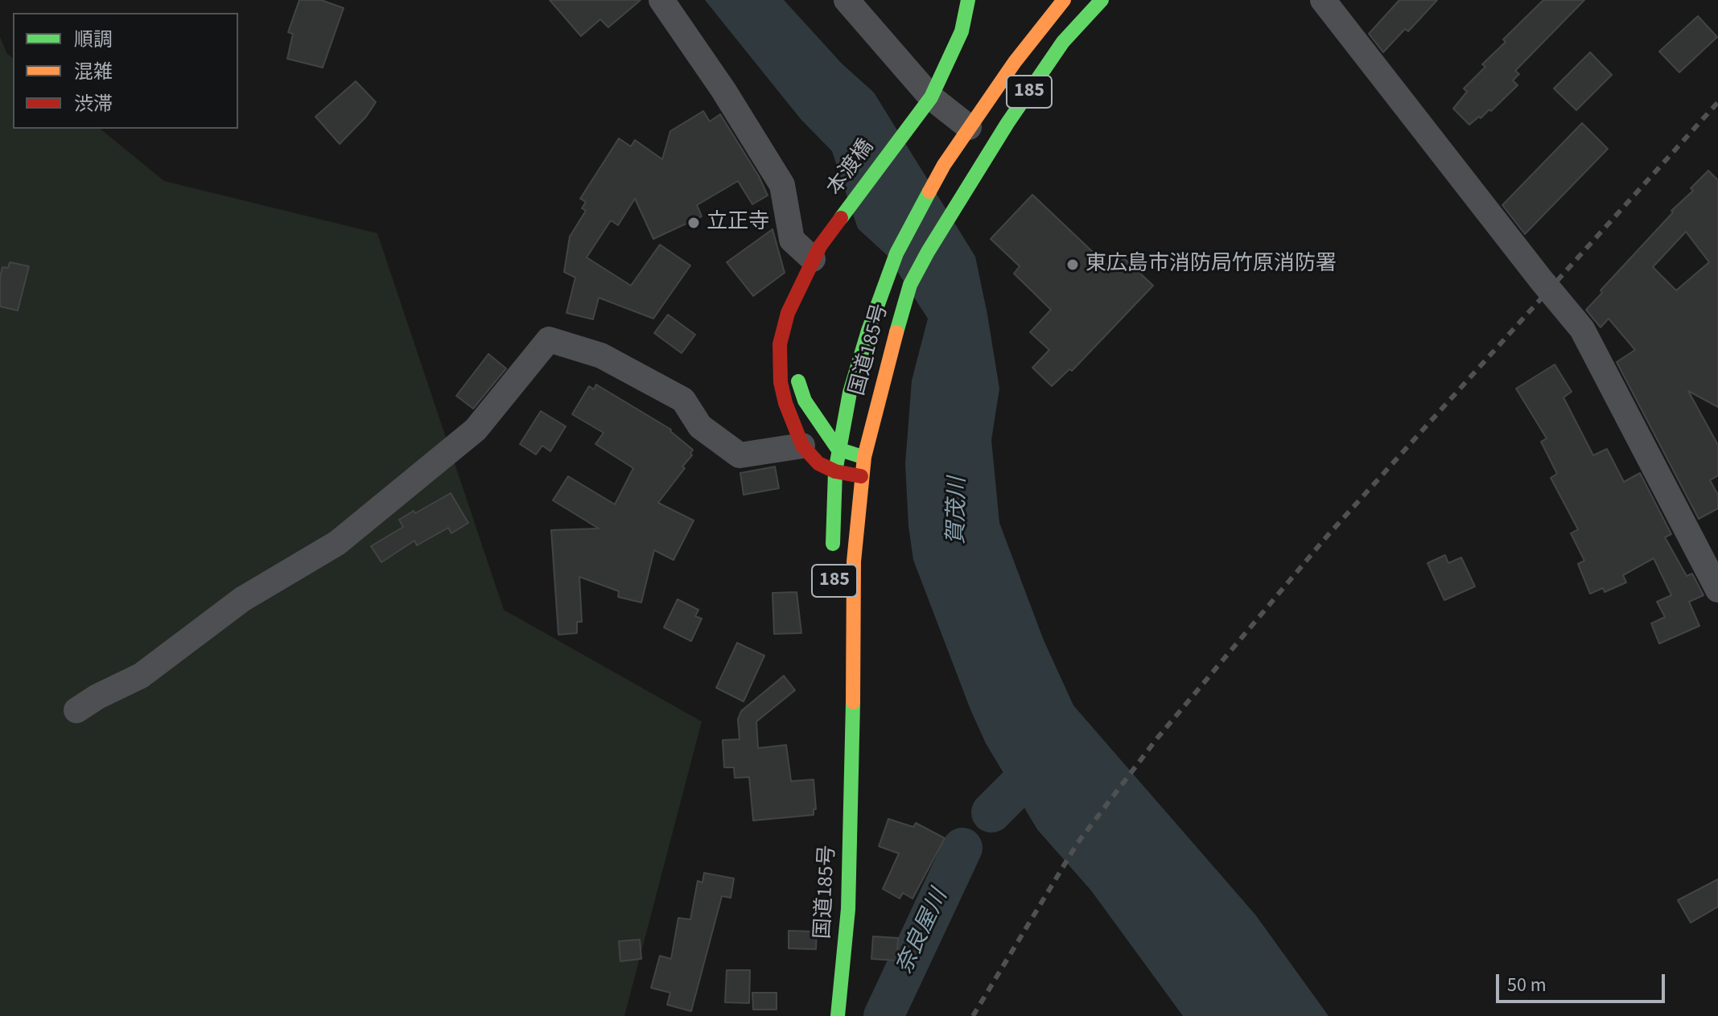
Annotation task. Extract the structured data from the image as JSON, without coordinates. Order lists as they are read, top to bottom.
{
  "streets": {
    "main road": ["185", "本渡橋", "国道185号"]
  },
  "water": ["賀茂川", "奈良屋川"],
  "places": ["立正寺", "東広島市消防局竹原消防署"],
  "legend": ["順調", "混雑", "渋滞"],
  "scale_bar": "50 m"
}
